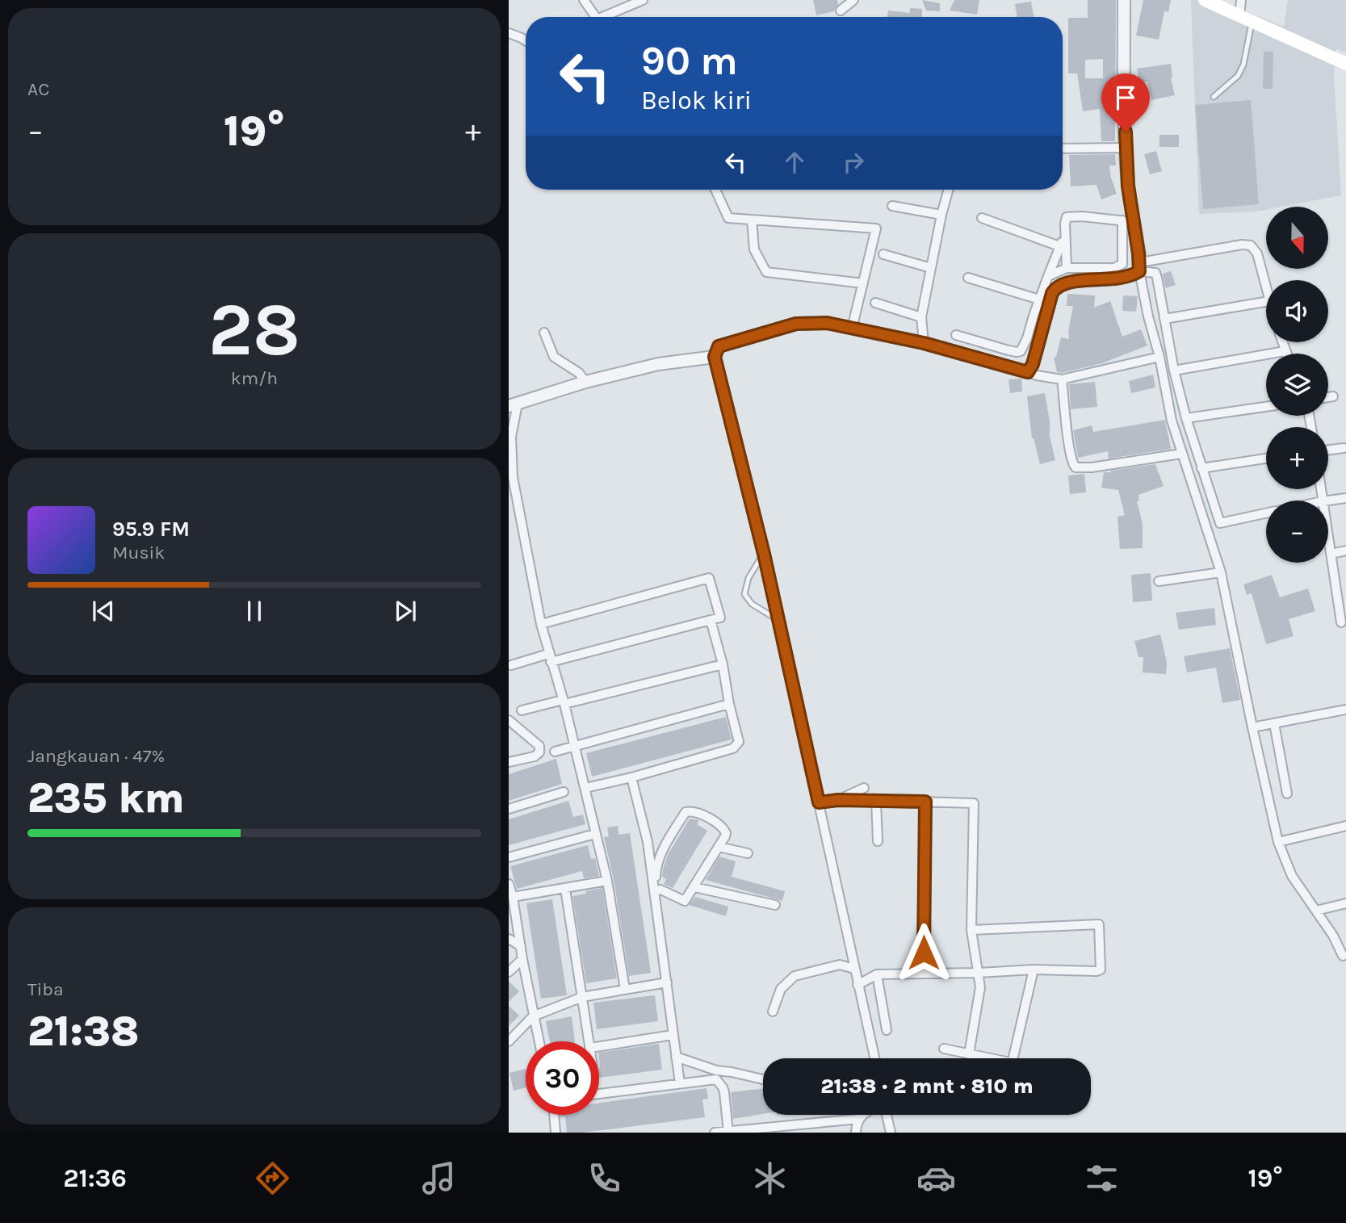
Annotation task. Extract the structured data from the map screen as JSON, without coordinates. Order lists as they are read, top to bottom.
{
  "north": "bottom",
  "page": {
    "tile": [
      "AC",
      ["28", "km/h"],
      ["Jangkauan · 47%", "235 km"],
      ["Tiba", "21:38"]
    ],
    "turn": ["90 m", "Belok kiri"],
    "heat": ["−", "19°", "+"],
    "map_buttons": ["+", "−"],
    "song": ["95.9 FM", "Musik"],
    "limit": "30",
    "trip": "21:38 · 2 mnt · 810 m",
    "tabs": ["21:36", "19°"]
  }
}
